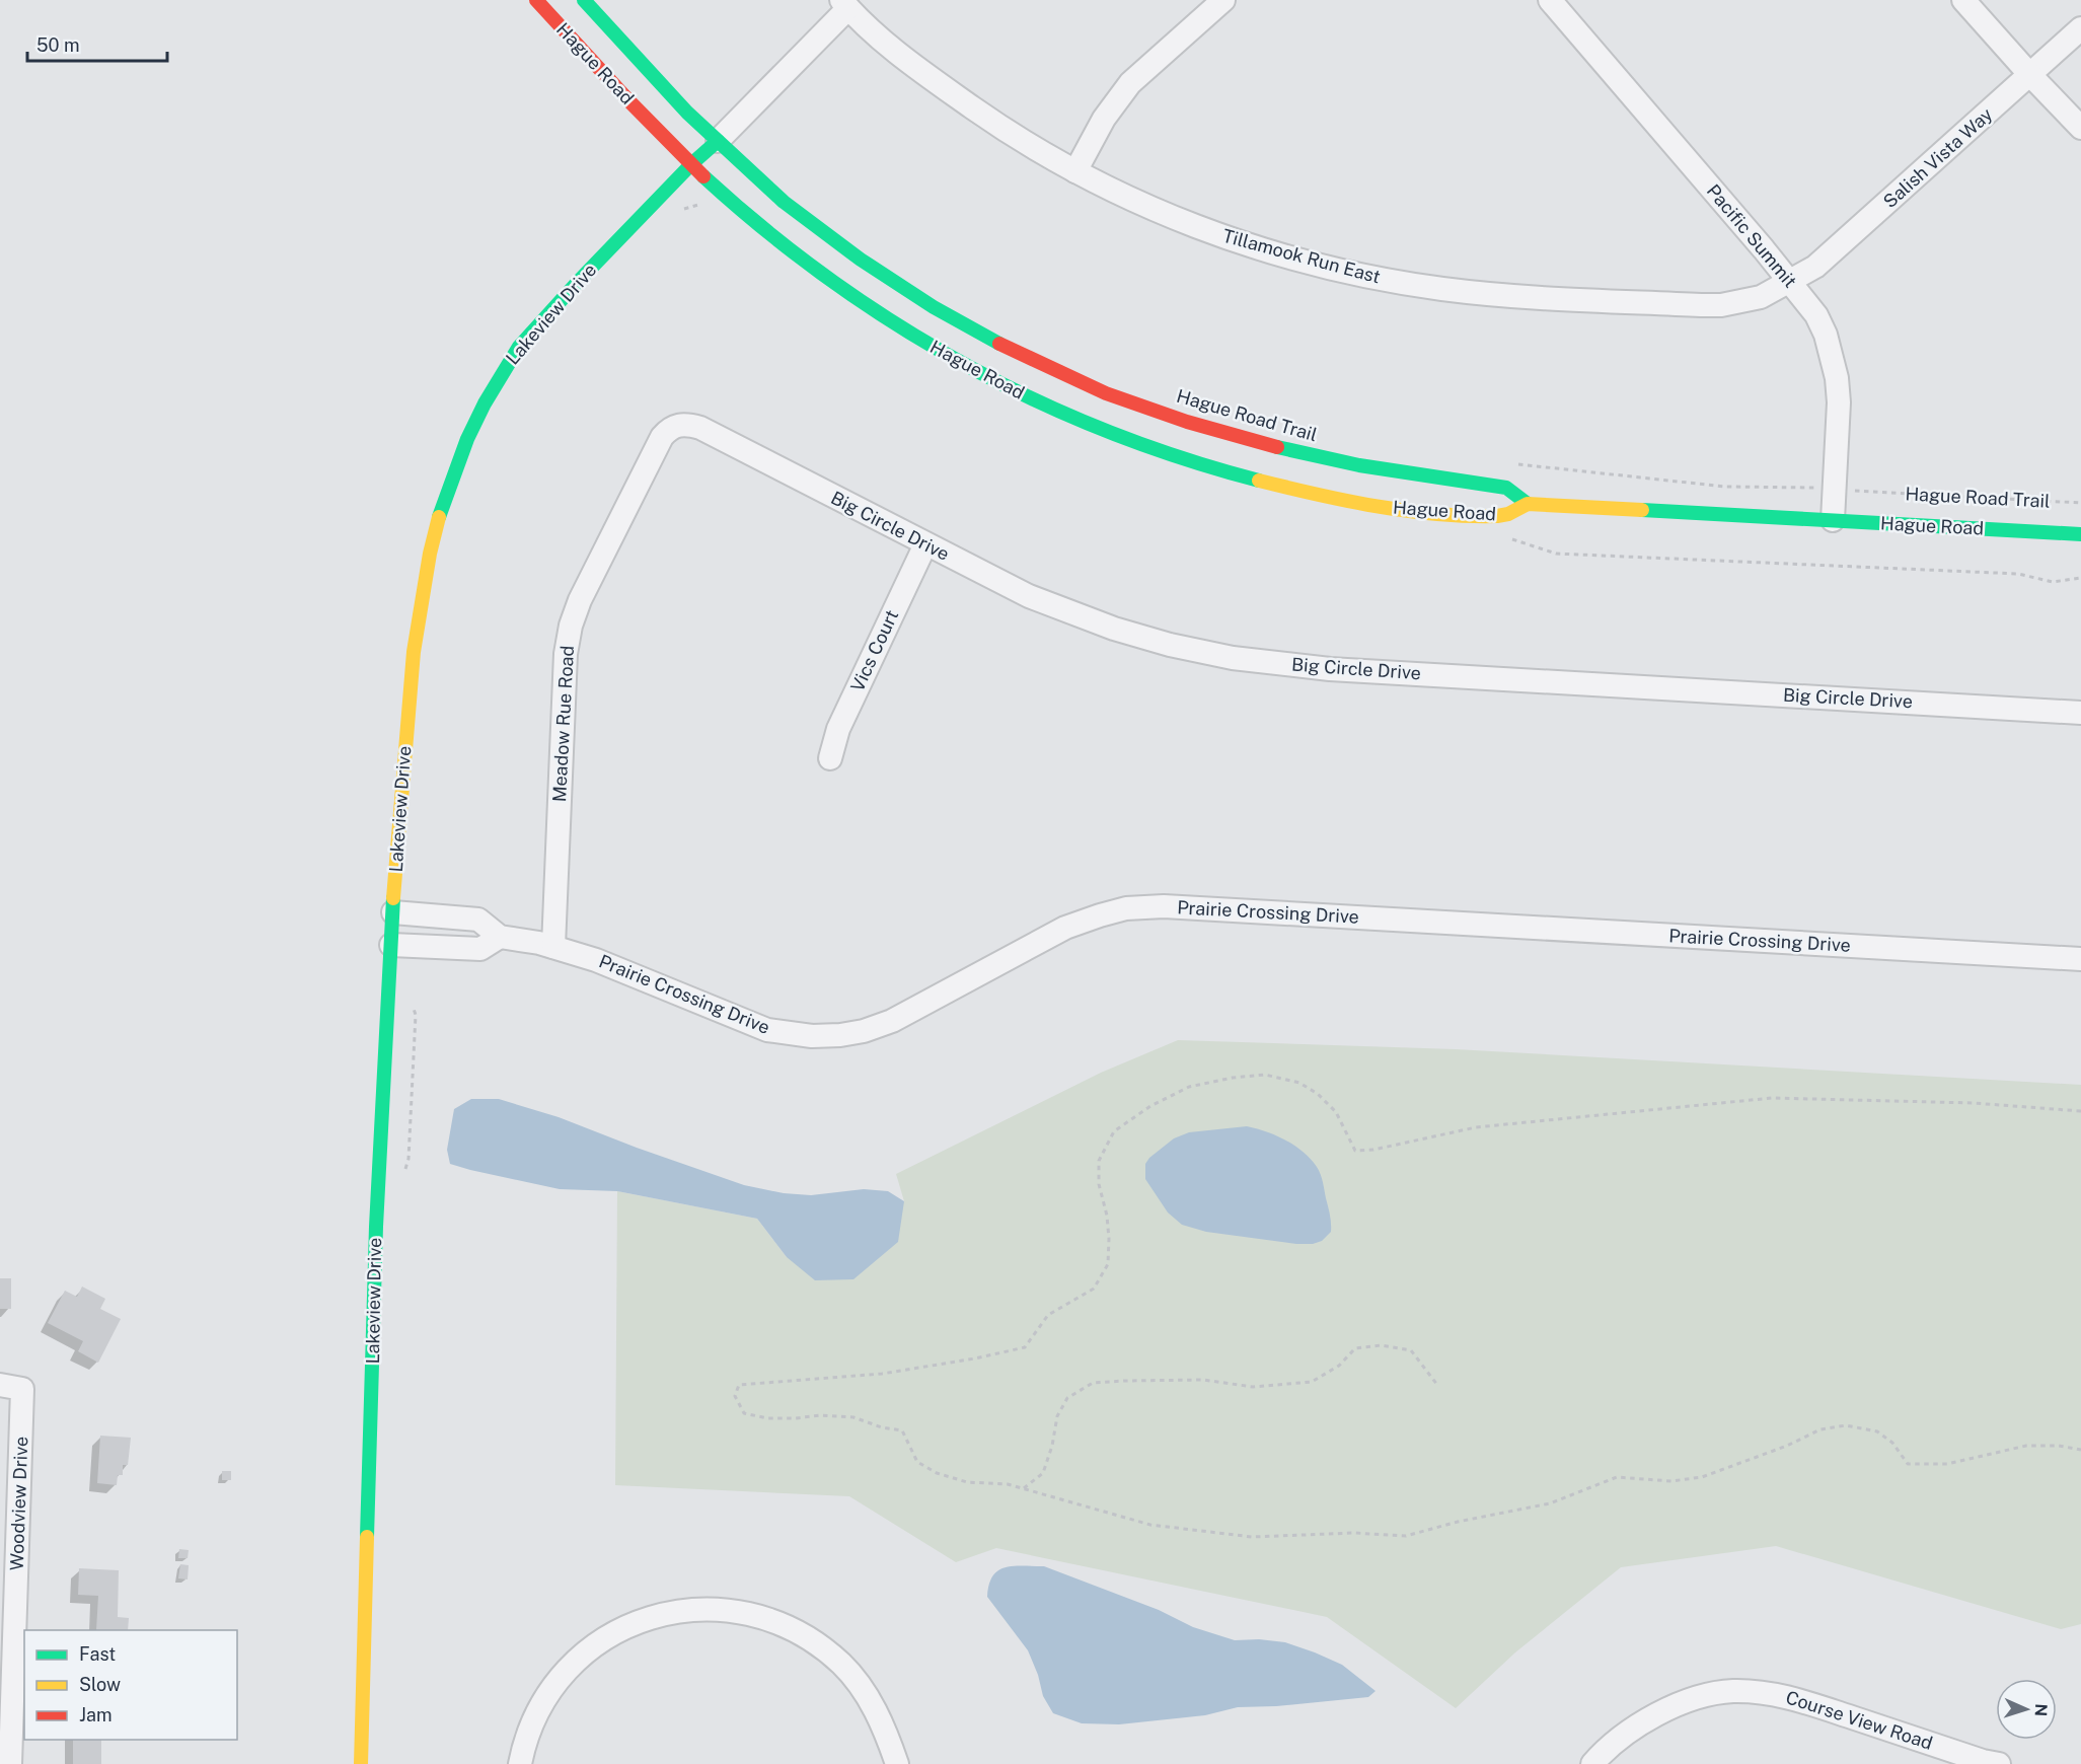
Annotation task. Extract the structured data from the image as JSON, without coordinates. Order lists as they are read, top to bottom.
{
  "streets": {
    "main road": ["Hague Road", "Lakeview Drive"],
    "street": [
      "Salish Vista Way",
      "Pacific Summit",
      "Tillamook Run East",
      "Big Circle Drive",
      "Vics Court",
      "Meadow Rue Road",
      "Prairie Crossing Drive",
      "Woodview Drive",
      "Course View Road"
    ],
    "path": ["Hague Road Trail"]
  },
  "crossings": [
    ["Hague Road", "Pacific Summit"],
    ["Hague Road", "Lakeview Drive"],
    ["Salish Vista Way", "Pacific Summit"],
    ["Salish Vista Way", "Tillamook Run East"],
    ["Pacific Summit", "Tillamook Run East"],
    ["Tillamook Run East", "Lakeview Drive"],
    ["Lakeview Drive", "Prairie Crossing Drive"],
    ["Big Circle Drive", "Vics Court"],
    ["Big Circle Drive", "Meadow Rue Road"],
    ["Meadow Rue Road", "Prairie Crossing Drive"]
  ],
  "legend": ["Fast", "Slow", "Jam"],
  "scale_bar": "50 m",
  "north": "right"
}
